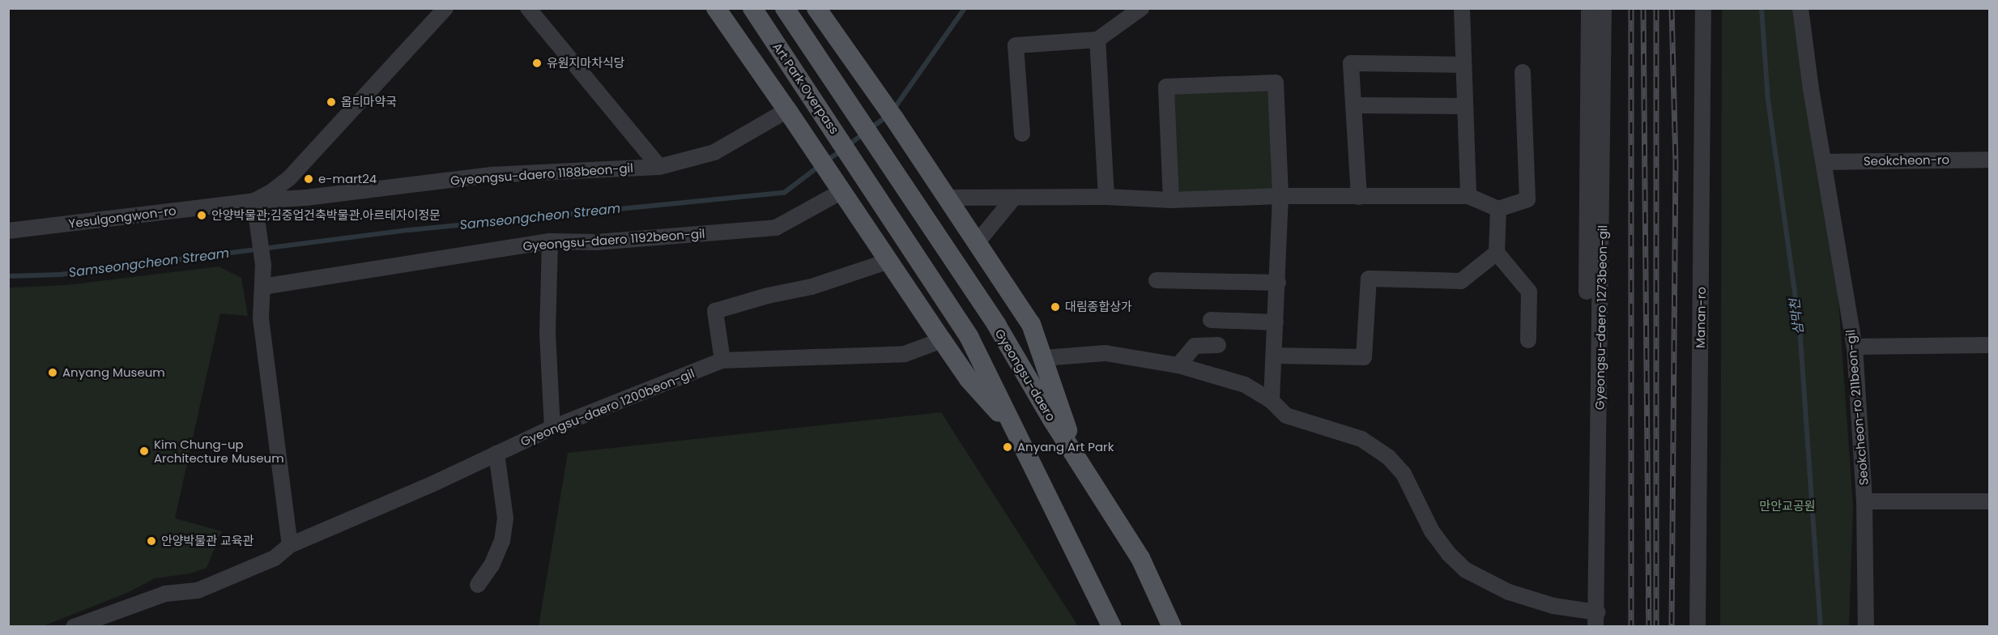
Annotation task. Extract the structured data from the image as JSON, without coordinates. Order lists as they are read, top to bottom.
{
  "streets": {
    "main road": ["Art Park Overpass", "Gyeongsu-daero"],
    "street": [
      "Seokcheon-ro",
      "Gyeongsu-daero 1188beon-gil",
      "Yesulgongwon-ro",
      "Gyeongsu-daero 1192beon-gil",
      "Gyeongsu-daero 1273beon-gil",
      "Manan-ro",
      "Gyeongsu-daero 1200beon-gil",
      "Seokcheon-ro 211beon-gil"
    ]
  },
  "crossings": [
    ["Seokcheon-ro", "Seokcheon-ro 211beon-gil"],
    ["Gyeongsu-daero 1188beon-gil", "Yesulgongwon-ro"]
  ],
  "water": ["Samseongcheon Stream", "삼막천"],
  "parks": ["만안교공원"],
  "places": [
    "유원지마차식당",
    "옵티마약국",
    "e-mart24",
    "안양박물관;김중업건축박물관.아르테자이정문",
    "대림종합상가",
    "Anyang Museum",
    "Anyang Art Park",
    "Kim Chung-up Architecture Museum",
    "안양박물관 교육관"
  ]
}
